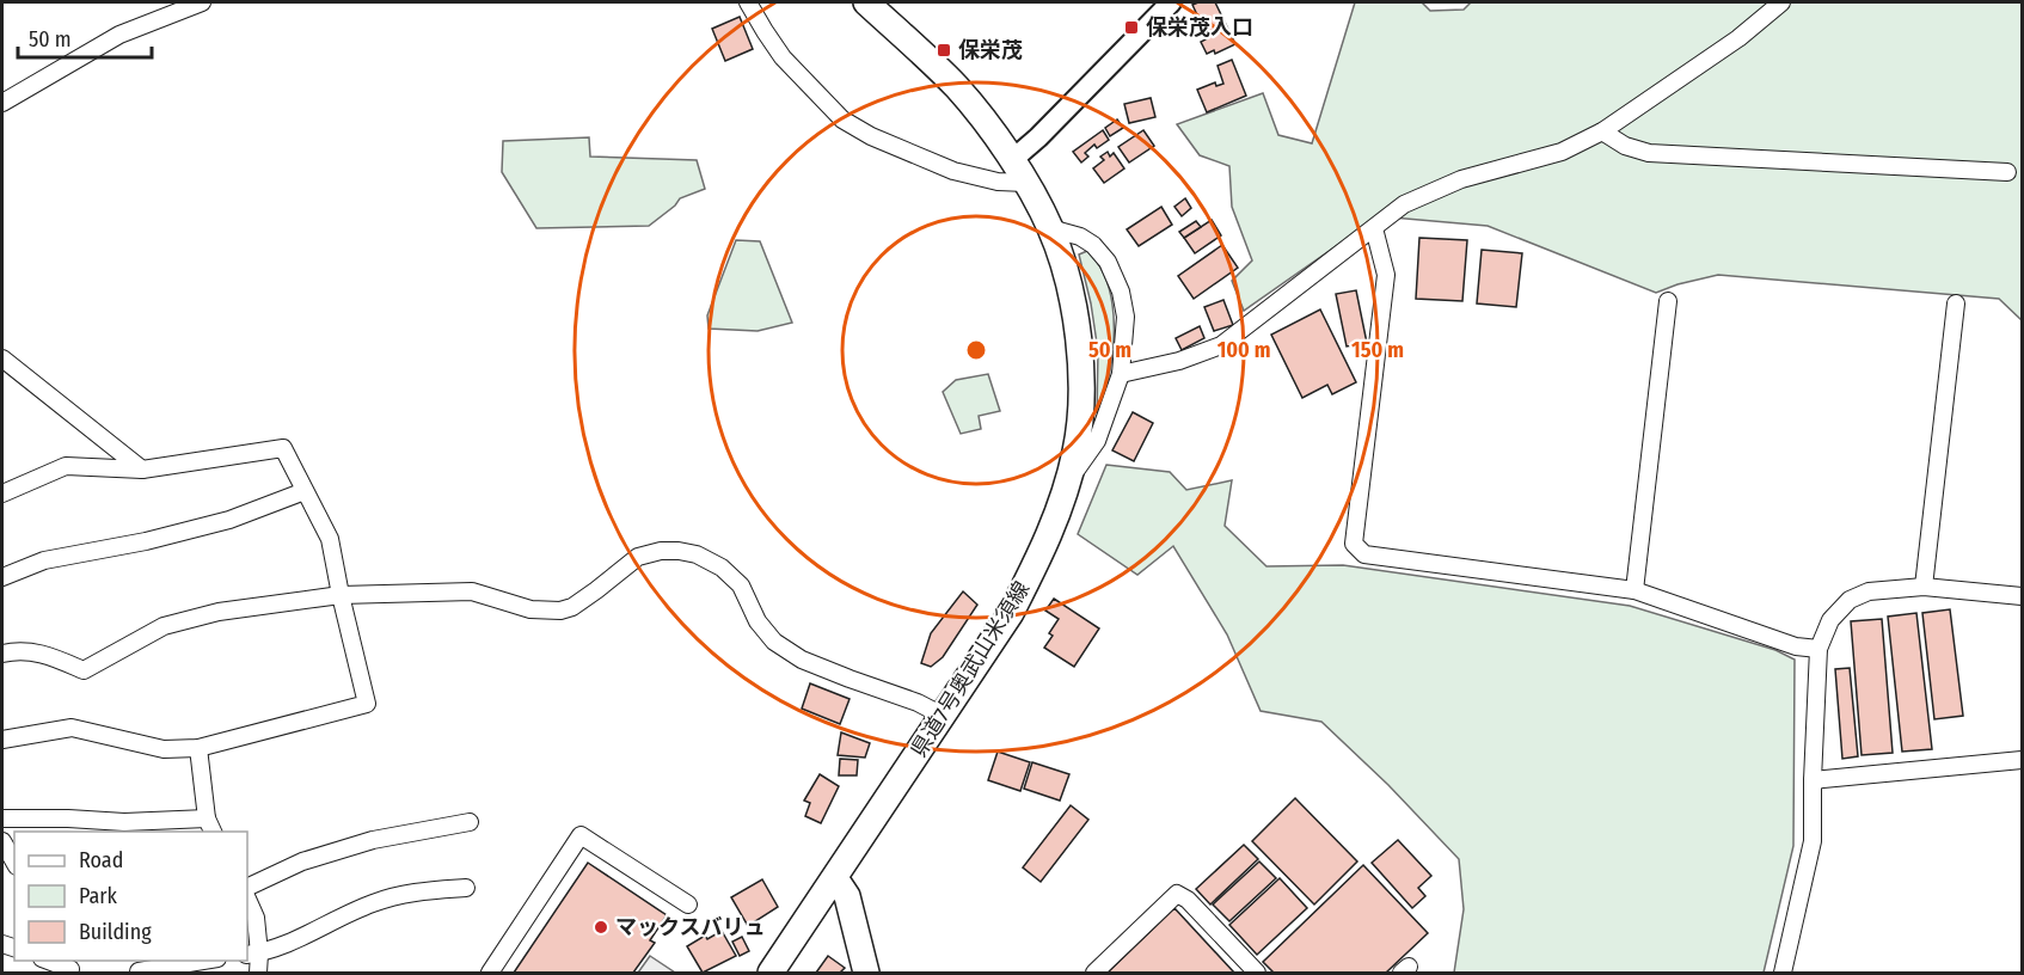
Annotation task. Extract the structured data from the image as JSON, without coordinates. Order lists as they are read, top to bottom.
{
  "streets": {
    "main road": ["県道7号奥武山米須線"]
  },
  "places": {
    "transit": ["保栄茂入口", "保栄茂"],
    "other": ["マックスバリュ"]
  },
  "legend": ["Road", "Park", "Building"],
  "scale_bar": "50 m",
  "rings": ["50 m", "100 m", "150 m"]
}
